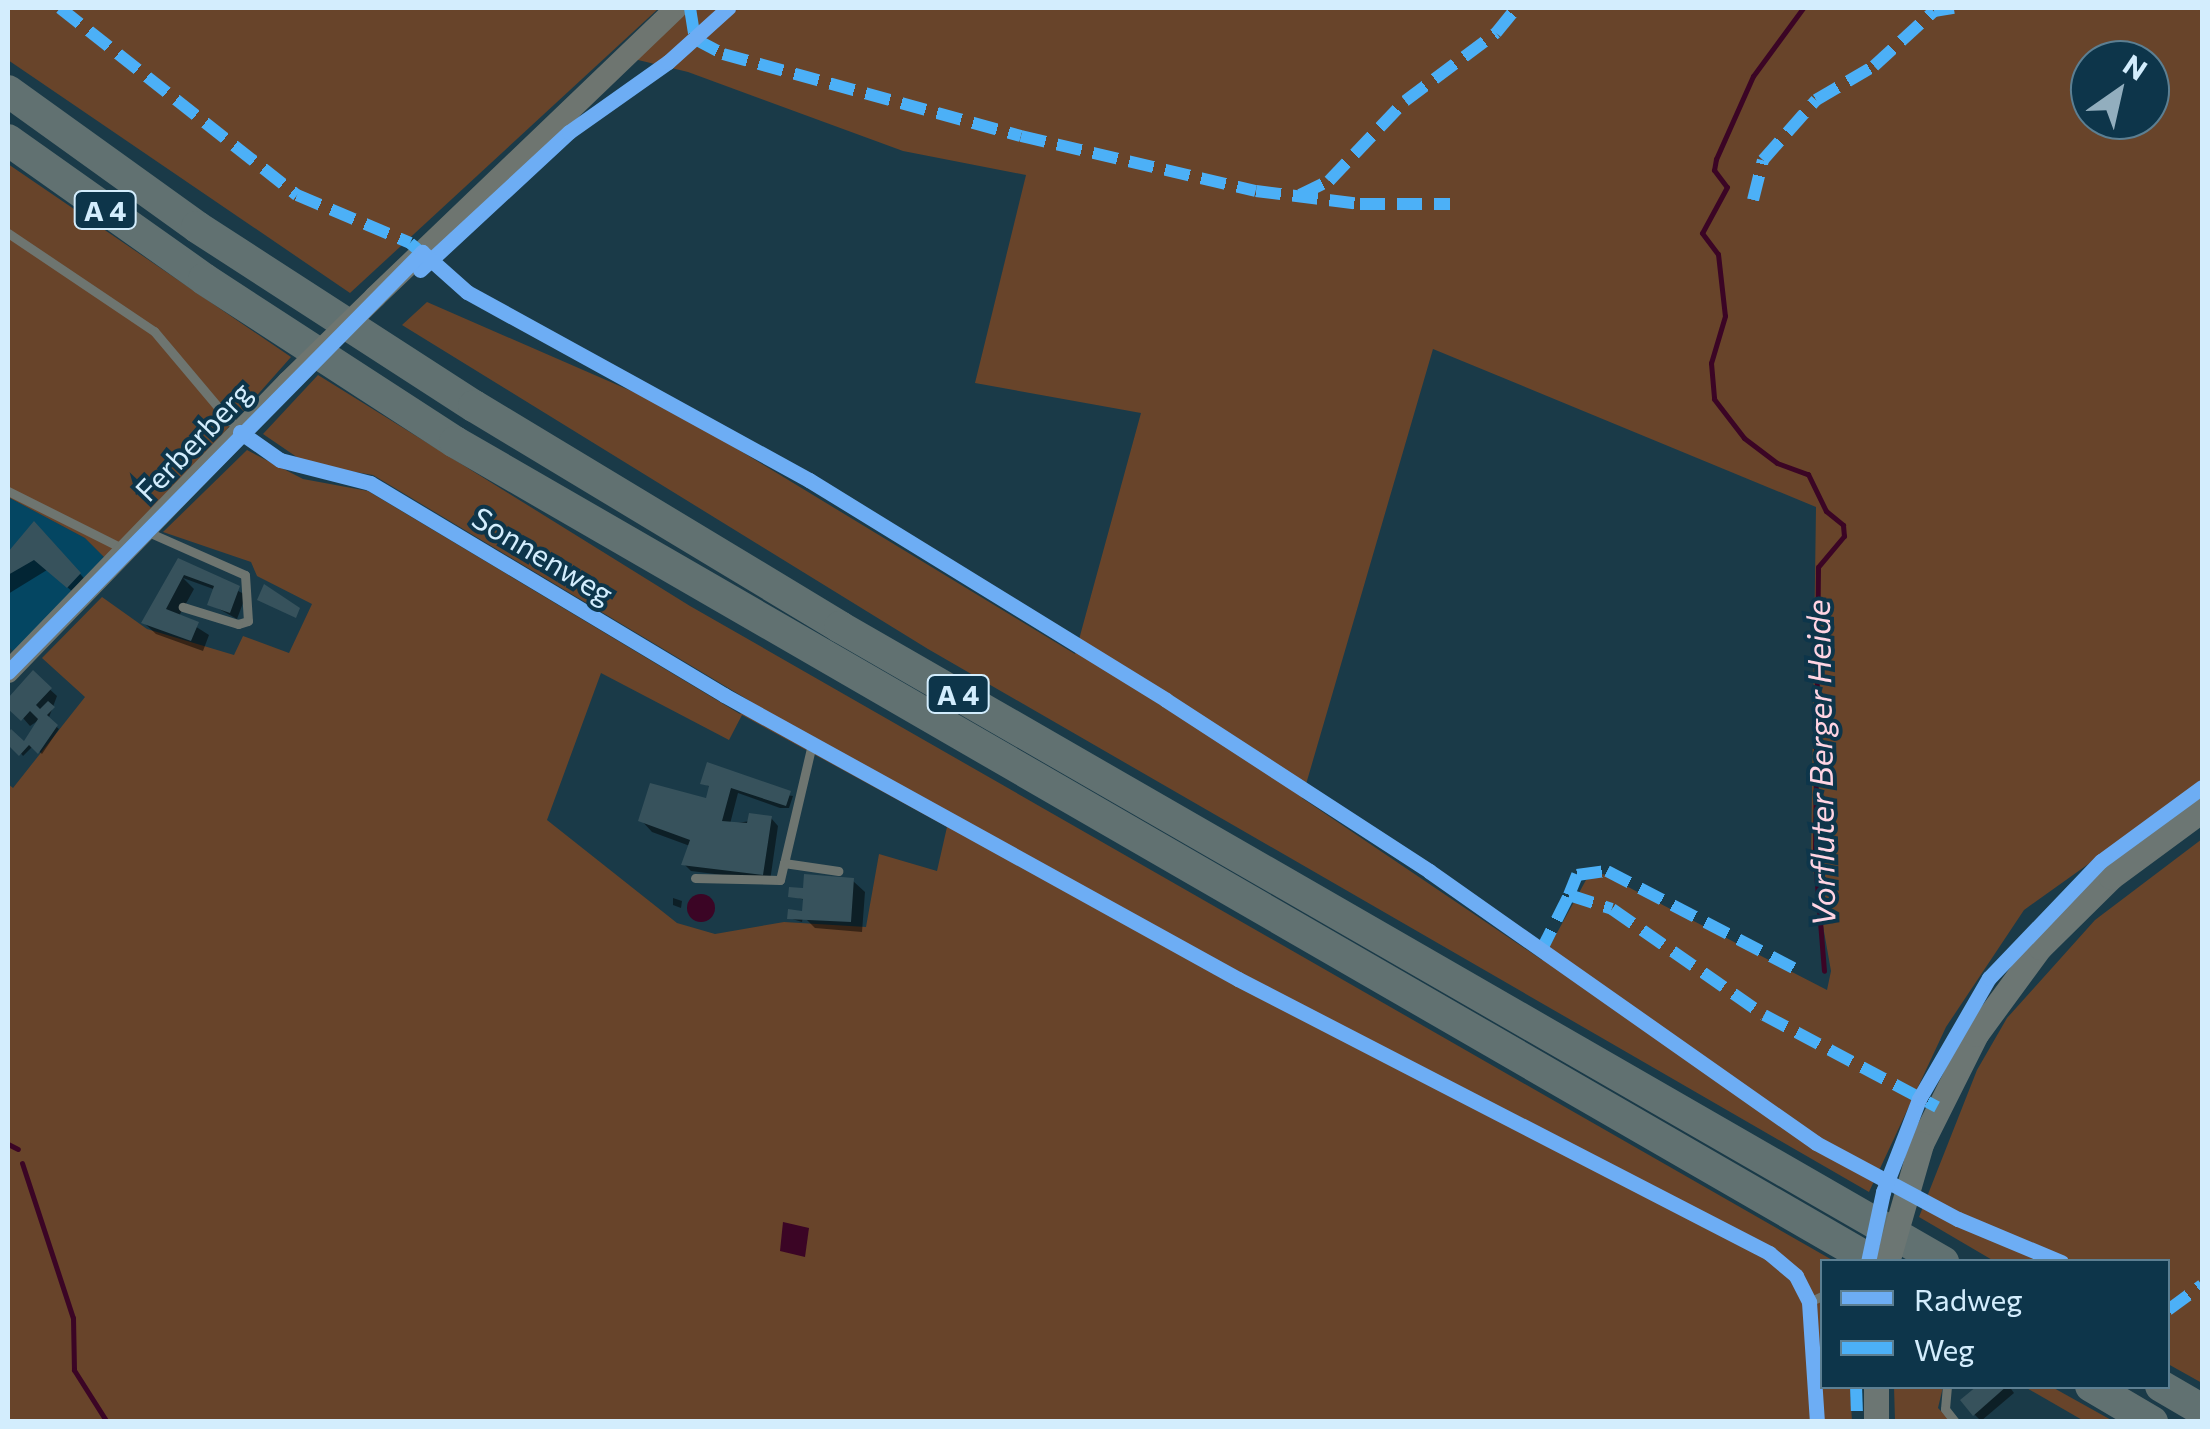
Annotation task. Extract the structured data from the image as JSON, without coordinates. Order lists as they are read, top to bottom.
{
  "streets": {
    "highway": ["A 4"],
    "street": ["Ferberberg"],
    "lane": ["Sonnenweg"]
  },
  "crossings": [
    ["Ferberberg", "Sonnenweg"]
  ],
  "water": ["Vorfluter Berger Heide"],
  "legend": ["Radweg", "Weg"],
  "north": "top right"
}
